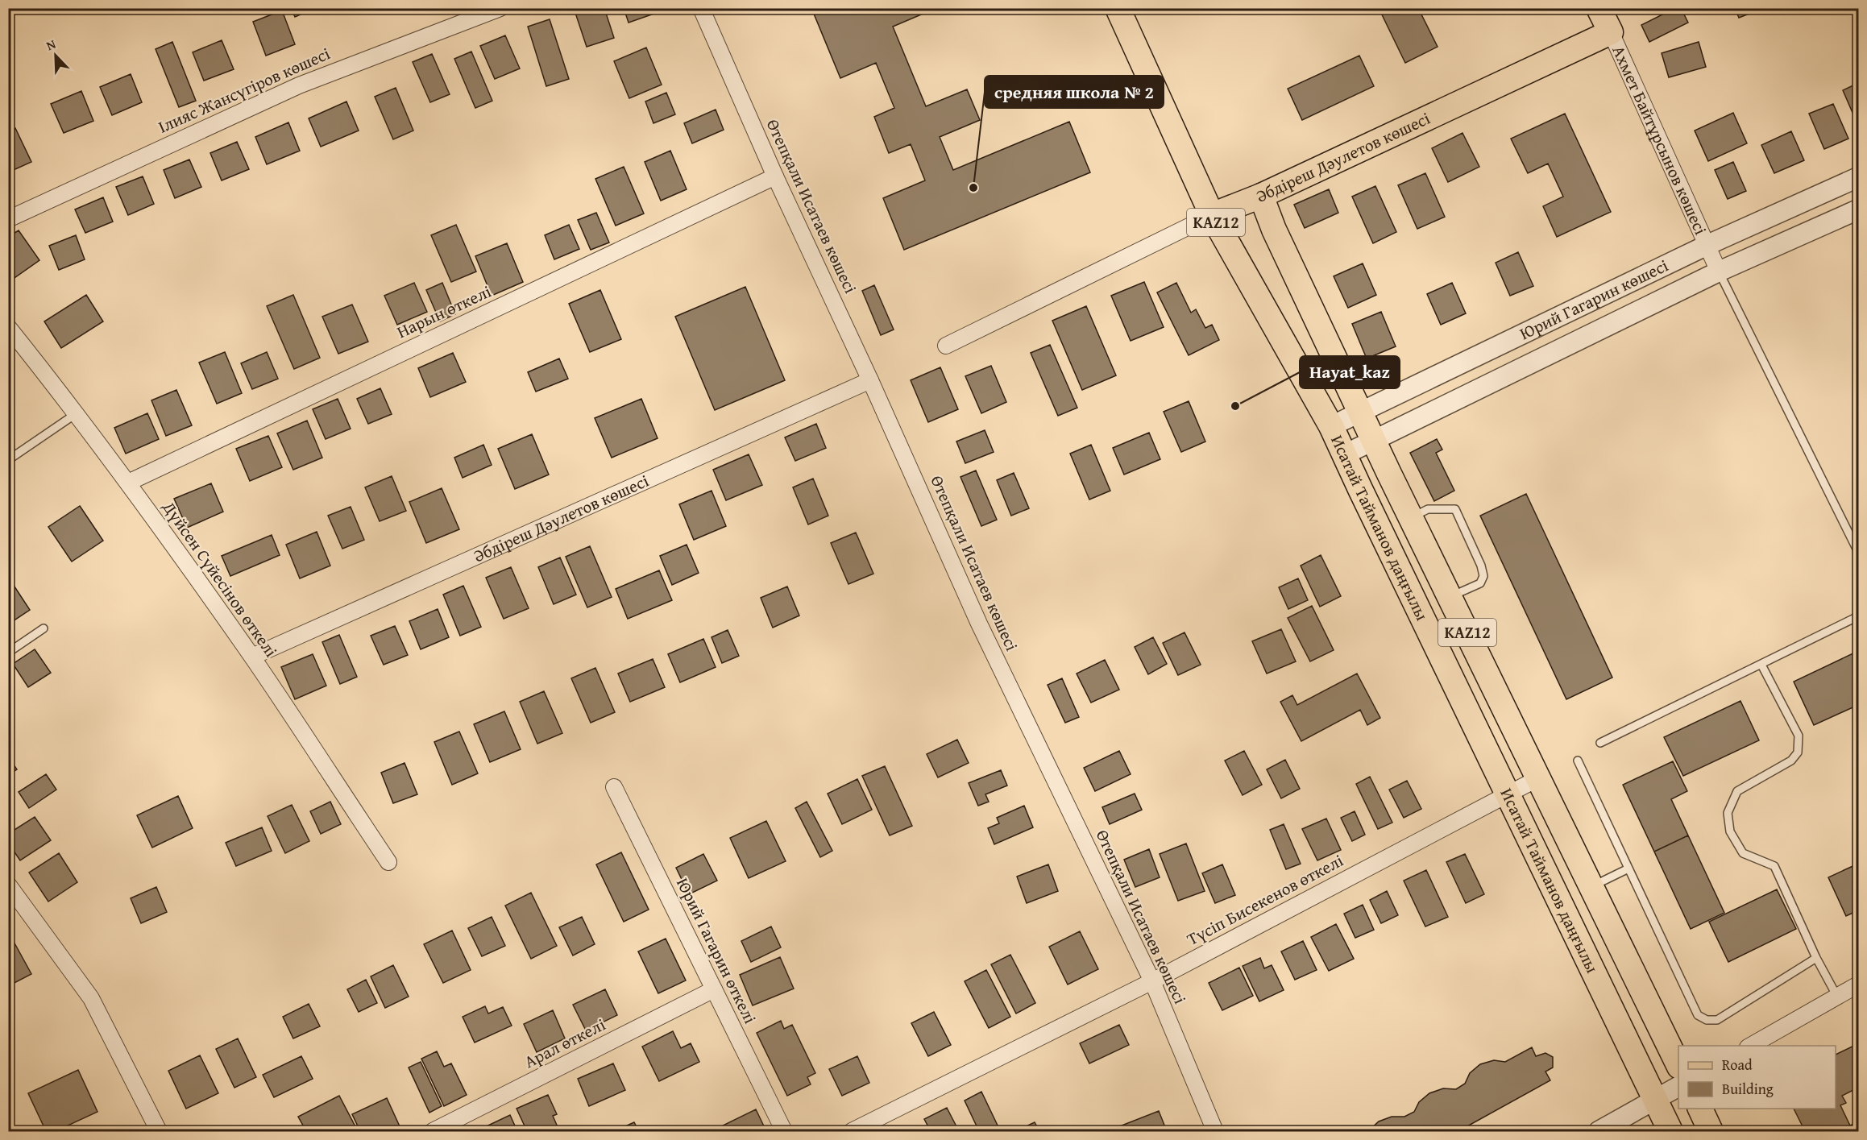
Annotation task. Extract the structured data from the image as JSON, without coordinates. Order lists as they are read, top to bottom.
{
  "streets": {
    "main road": [
      "Ахмет Байтұрсынов көшесі",
      "Әбдіреш Дәулетов көшесі",
      "KAZ12",
      "Исатай Тайманов даңғылы"
    ],
    "street": [
      "Ілияс Жансүгіров көшесі",
      "Өтепқали Исатаев көшесі",
      "Юрий Гагарин көшесі",
      "Нарын өткелі",
      "Дүйсен Сүйесінов өткелі",
      "Түсіп Бисекенов өткелі",
      "Юрий Гагарин өткелі",
      "Арал өткелі"
    ]
  },
  "crossings": [
    ["Ахмет Байтұрсынов көшесі", "Әбдіреш Дәулетов көшесі"],
    ["Ахмет Байтұрсынов көшесі", "Юрий Гагарин көшесі"],
    ["Әбдіреш Дәулетов көшесі", "Өтепқали Исатаев көшесі"],
    ["Әбдіреш Дәулетов көшесі", "Исатай Тайманов даңғылы"],
    ["Әбдіреш Дәулетов көшесі", "Дүйсен Сүйесінов өткелі"],
    ["Өтепқали Исатаев көшесі", "Нарын өткелі"],
    ["Өтепқали Исатаев көшесі", "Түсіп Бисекенов өткелі"],
    ["Юрий Гагарин көшесі", "Исатай Тайманов даңғылы"],
    ["Нарын өткелі", "Дүйсен Сүйесінов өткелі"],
    ["Исатай Тайманов даңғылы", "Түсіп Бисекенов өткелі"],
    ["Юрий Гагарин өткелі", "Арал өткелі"]
  ],
  "places": ["cредняя школа № 2", "Hayat_kaz"],
  "legend": ["Road", "Building"],
  "north": "top left"
}
